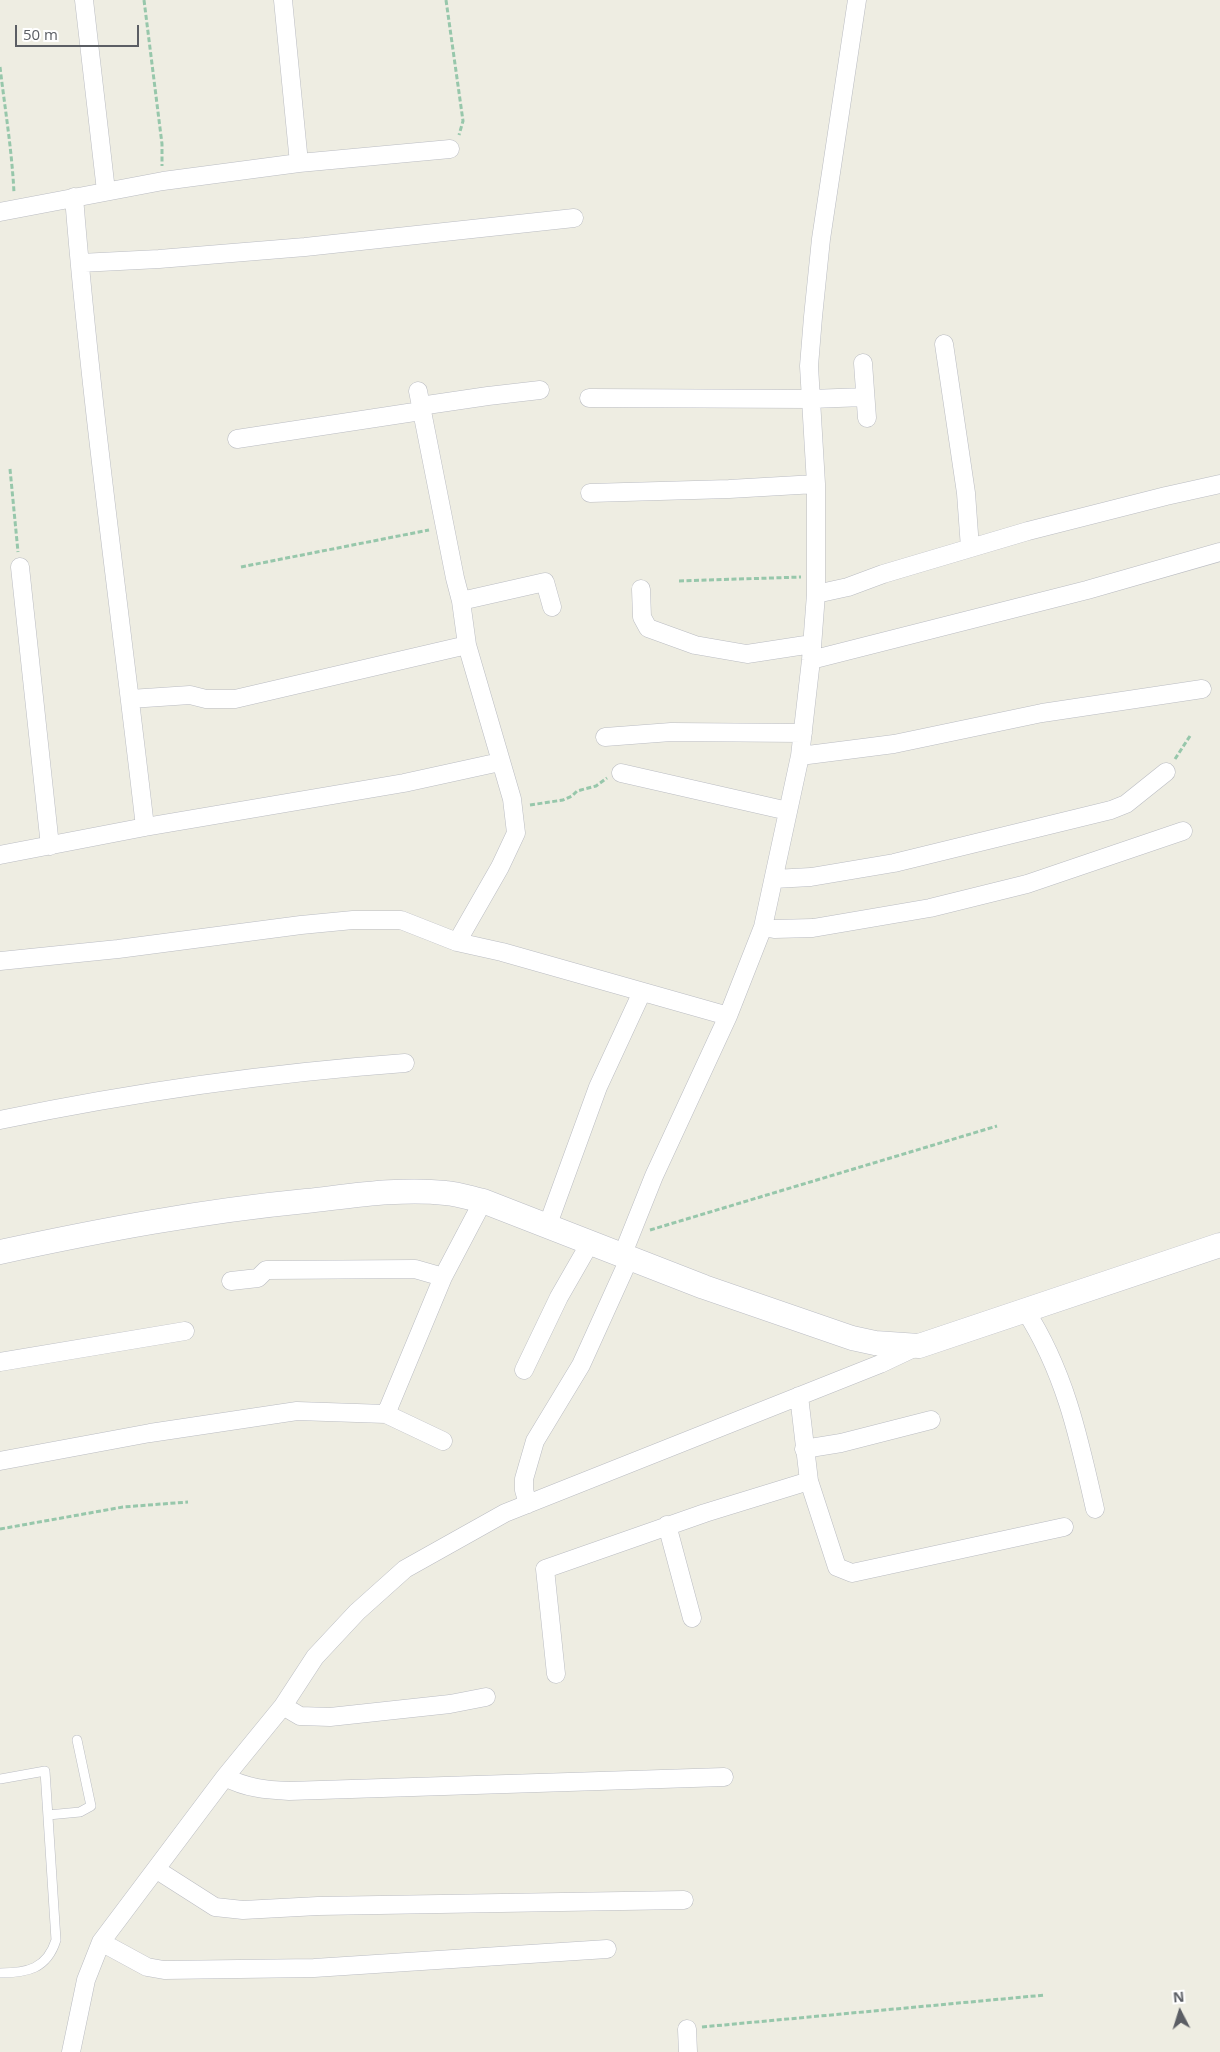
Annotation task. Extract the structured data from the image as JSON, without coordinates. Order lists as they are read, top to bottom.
{
  "scale_bar": "50 m",
  "north": "top"
}
